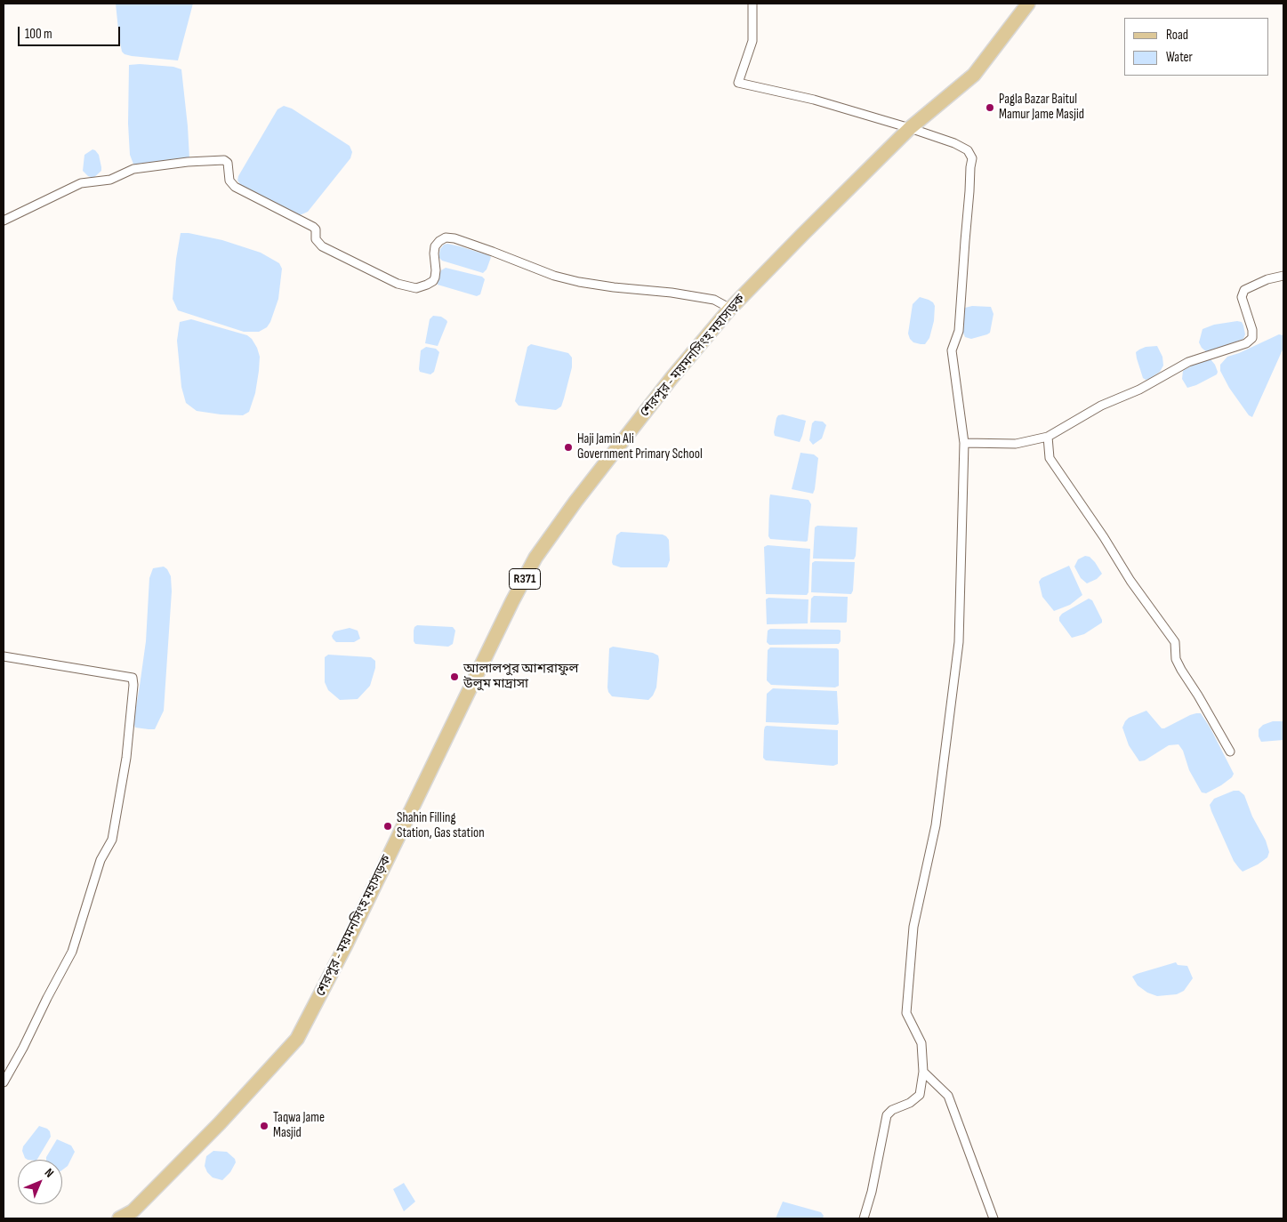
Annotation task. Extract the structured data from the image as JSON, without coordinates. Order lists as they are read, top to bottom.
{
  "streets": {
    "main road": ["শেরপুর - ময়মনসিংহ মহাসড়ক", "R371"]
  },
  "places": [
    "Pagla Bazar Baitul Mamur Jame Masjid",
    "Haji Jamin Ali Government Primary School",
    "আলালপুর আশরাফুল উলুম মাদ্রাসা",
    "Shahin Filling Station, Gas station",
    "Taqwa Jame Masjid"
  ],
  "legend": ["Road", "Water"],
  "scale_bar": "100 m",
  "north": "top right"
}
